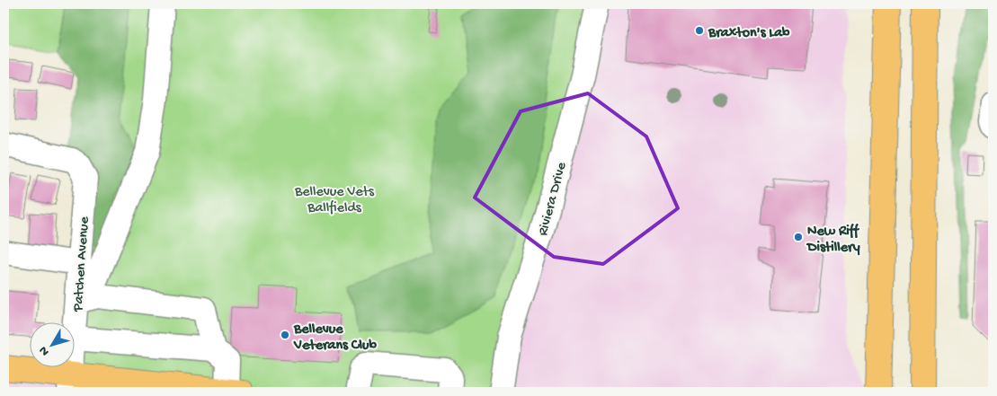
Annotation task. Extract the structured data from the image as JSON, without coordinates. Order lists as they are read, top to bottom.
{
  "streets": {
    "street": ["Riviera Drive", "Patchen Avenue"]
  },
  "parks": ["Bellevue Vets Ballfields"],
  "places": ["Braxton's Lab", "New Riff Distillery", "Bellevue Veterans Club"],
  "north": "bottom left"
}
